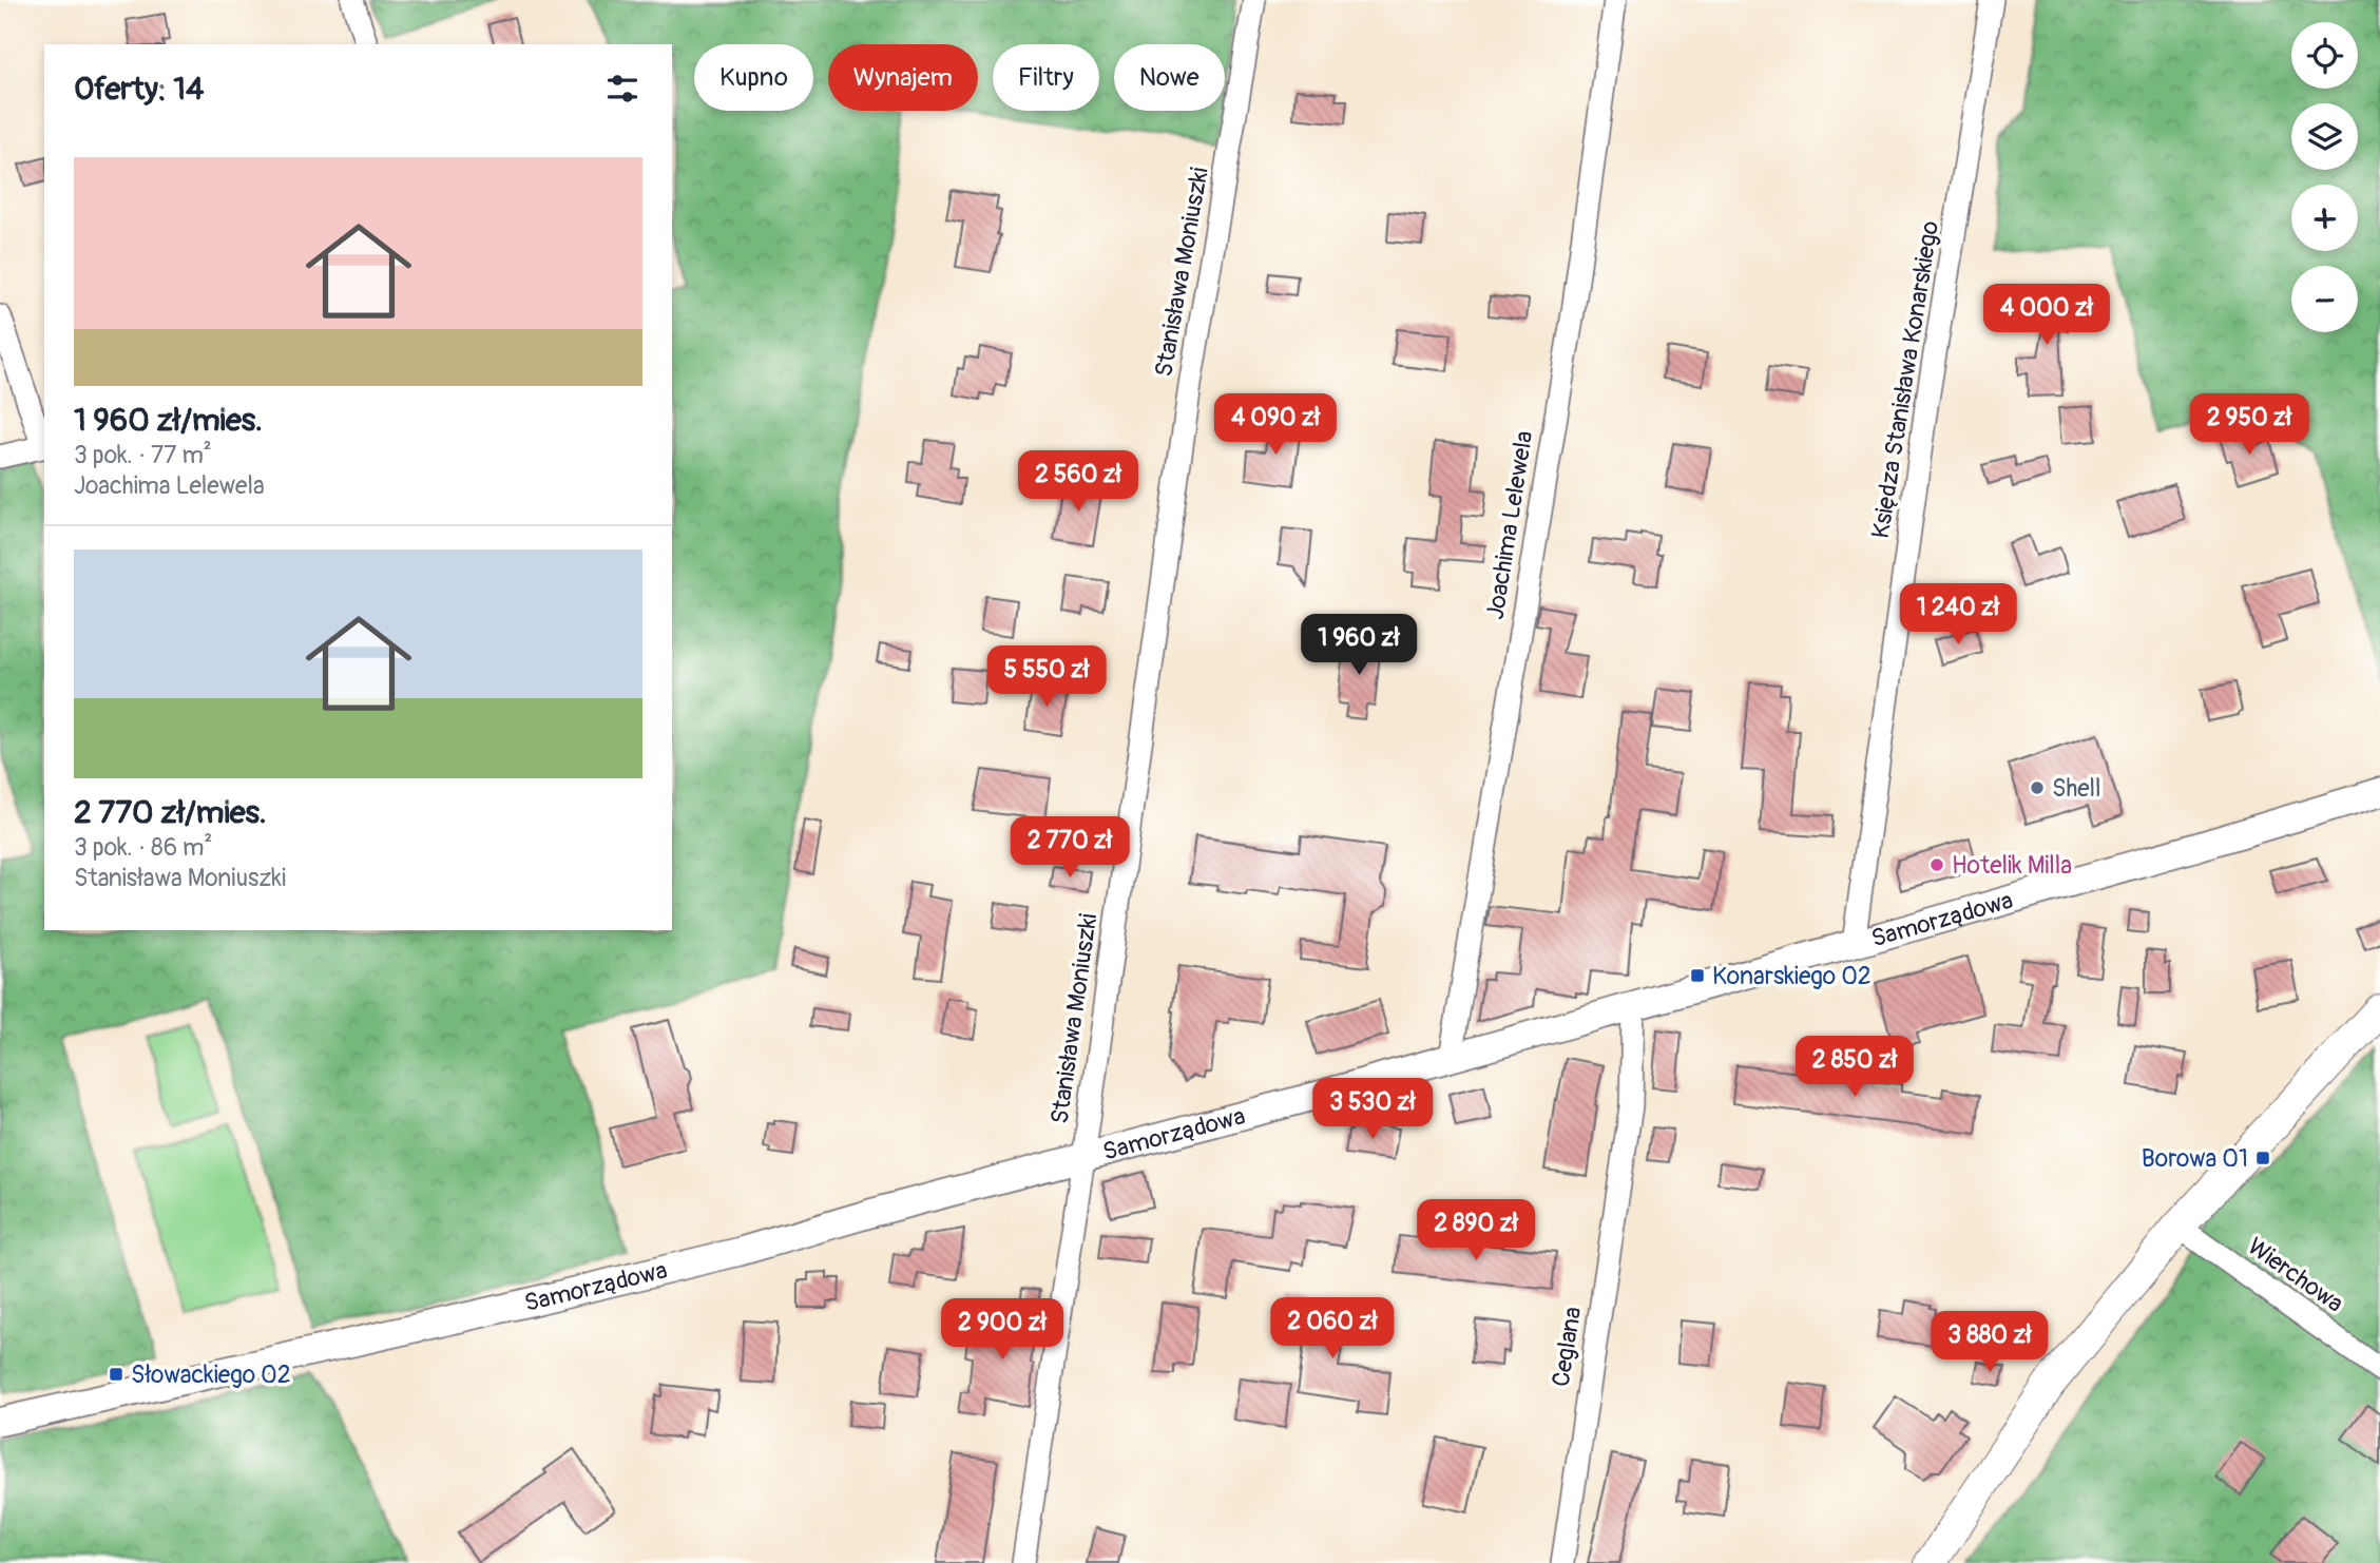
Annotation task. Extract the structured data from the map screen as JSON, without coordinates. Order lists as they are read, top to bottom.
{
  "streets": {
    "street": [
      "Stanisława Moniuszki",
      "Księdza Stanisława Konarskiego",
      "Joachima Lelewela",
      "Samorządowa",
      "Wierchowa",
      "Ceglana"
    ]
  },
  "crossings": [
    ["Stanisława Moniuszki", "Samorządowa"],
    ["Księdza Stanisława Konarskiego", "Samorządowa"],
    ["Joachima Lelewela", "Samorządowa"],
    ["Samorządowa", "Ceglana"]
  ],
  "places": {
    "other": ["Shell", "Hotelik Milla"],
    "transit": ["Konarskiego 02", "Borowa 01", "Słowackiego 02"]
  },
  "page": {
    "map_buttons": ["+", "−"],
    "chip": [
      "Kupno",
      "Wynajem",
      "Filtry",
      "Nowe"
    ],
    "heading": "Oferty: 14",
    "list": [
      {
        "name": "1 960 zł/mies.",
        "note": "3 pok. · 77 m² · Joachima Lelewela"
      },
      {
        "name": "2 770 zł/mies.",
        "note": "3 pok. · 86 m² · Stanisława Moniuszki"
      }
    ],
    "price": [
      "4 000 zł",
      "4 090 zł",
      "2 950 zł",
      "2 560 zł",
      "1 240 zł",
      "1 960 zł",
      "5 550 zł",
      "2 770 zł",
      "2 850 zł",
      "3 530 zł",
      "2 890 zł",
      "2 060 zł",
      "2 900 zł",
      "3 880 zł"
    ]
  }
}
